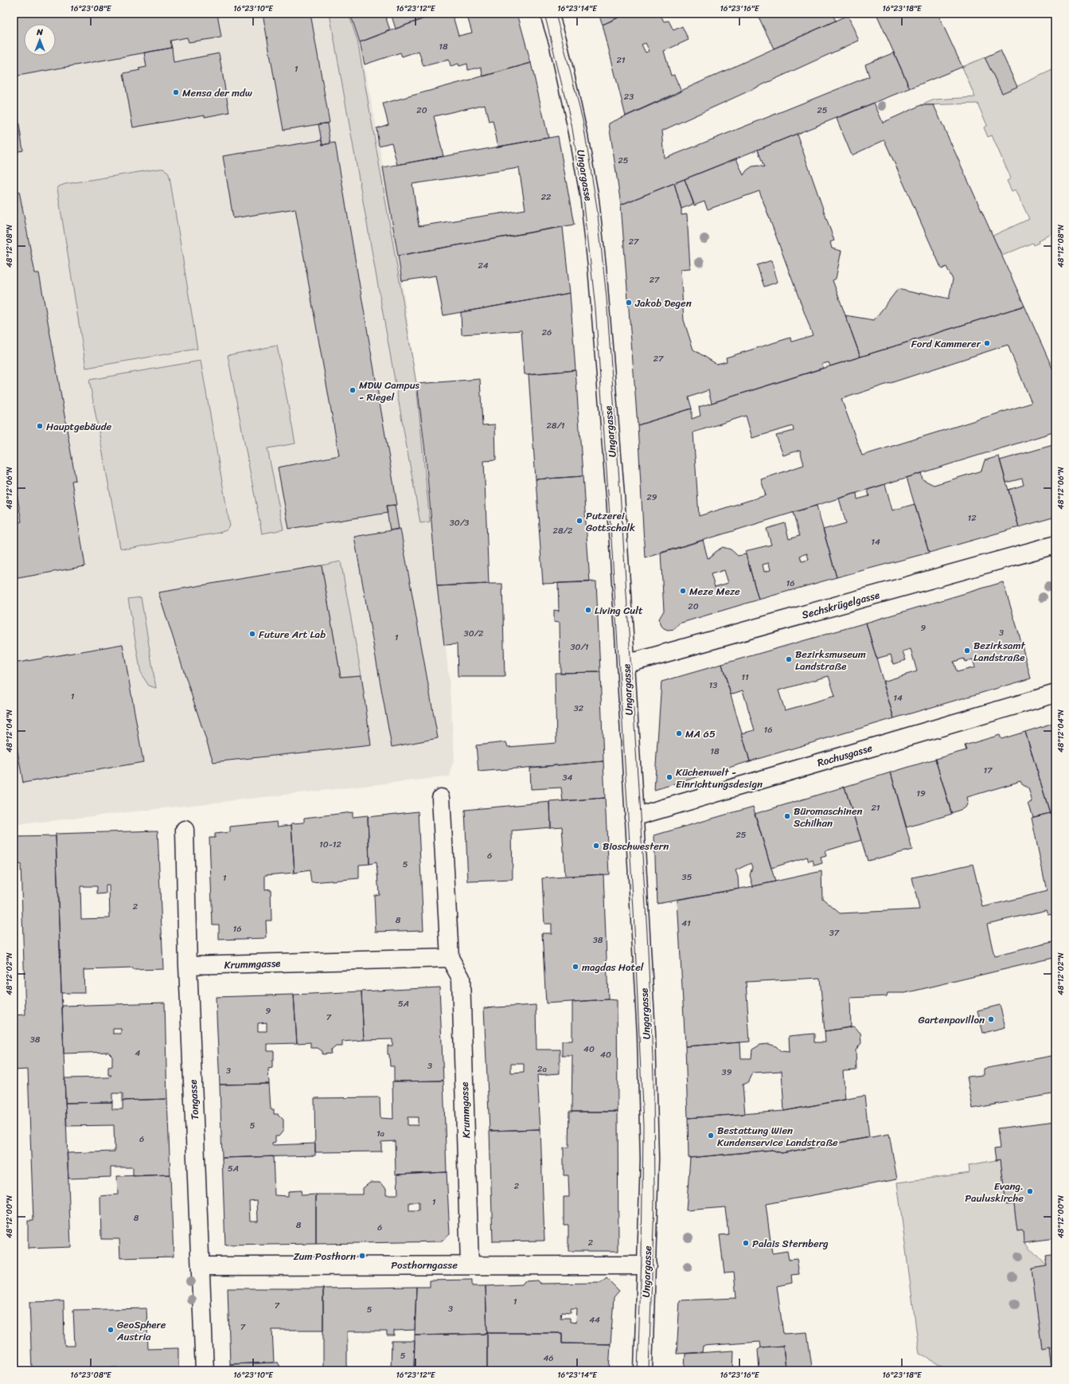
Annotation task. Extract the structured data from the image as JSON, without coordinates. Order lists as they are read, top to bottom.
{
  "streets": {
    "street": [
      "Ungargasse",
      "Sechskrügelgasse",
      "Rochusgasse",
      "Krummgasse",
      "Tongasse",
      "Posthorngasse"
    ]
  },
  "crossings": [
    ["Ungargasse", "Sechskrügelgasse"],
    ["Ungargasse", "Rochusgasse"],
    ["Ungargasse", "Posthorngasse"],
    ["Krummgasse", "Tongasse"],
    ["Krummgasse", "Posthorngasse"],
    ["Tongasse", "Posthorngasse"]
  ],
  "places": [
    "Mensa der mdw",
    "Jakob Degen",
    "Ford Kammerer",
    "MDW Campus - Riegel",
    "Hauptgebäude",
    "Putzerei Gottschalk",
    "Meze Meze",
    "Living Cult",
    "Future Art Lab",
    "Bezirksamt Landstraße",
    "Bezirksmuseum Landstraße",
    "MA 65",
    "Küchenwelt - Einrichtungsdesign",
    "Büromaschinen Schilhan",
    "Bioschwestern",
    "magdas Hotel",
    "Gartenpavillon",
    "Bestattung Wien Kundenservice Landstraße",
    "Evang. Pauluskirche",
    "Palais Sternberg",
    "Zum Posthorn",
    "GeoSphere Austria"
  ],
  "house_numbers": [
    "18",
    "21",
    "1",
    "23",
    "20",
    "25",
    "25",
    "22",
    "27",
    "24",
    "27",
    "26",
    "27",
    "28/1",
    "29",
    "12",
    "30/3",
    "28/2",
    "14",
    "16",
    "20",
    "9",
    "3",
    "30/2",
    "1",
    "30/1",
    "11",
    "13",
    "1",
    "14",
    "32",
    "16",
    "18",
    "17",
    "34",
    "19",
    "21",
    "25",
    "10-12",
    "6",
    "5",
    "35",
    "1",
    "2",
    "8",
    "41",
    "16",
    "37",
    "38",
    "5A",
    "9",
    "7",
    "38",
    "40",
    "4",
    "40",
    "3",
    "2a",
    "3",
    "39",
    "5",
    "1a",
    "6",
    "5A",
    "2",
    "1",
    "8",
    "8",
    "6",
    "2",
    "1",
    "7",
    "3",
    "5",
    "44",
    "7",
    "5",
    "46"
  ],
  "north": "top",
  "coordinates": [
    "16°23'08\"E",
    "16°23'10\"E",
    "16°23'12\"E",
    "16°23'14\"E",
    "16°23'16\"E",
    "16°23'18\"E",
    "48°12'08\"N",
    "48°12'06\"N",
    "48°12'04\"N",
    "48°12'02\"N",
    "48°12'00\"N"
  ]
}
